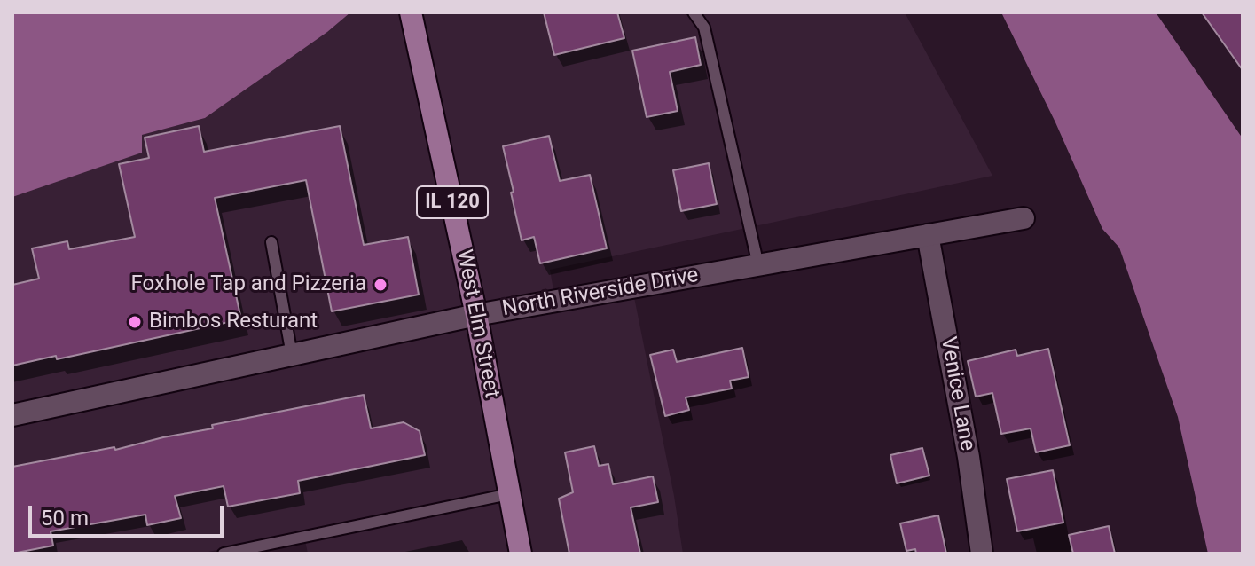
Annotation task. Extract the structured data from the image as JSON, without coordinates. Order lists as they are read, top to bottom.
{
  "streets": {
    "main road": ["IL 120", "West Elm Street"],
    "street": ["North Riverside Drive", "Venice Lane"]
  },
  "crossings": [
    ["North Riverside Drive", "West Elm Street"],
    ["North Riverside Drive", "Venice Lane"]
  ],
  "places": ["Foxhole Tap and Pizzeria", "Bimbos Resturant"],
  "scale_bar": "50 m"
}
